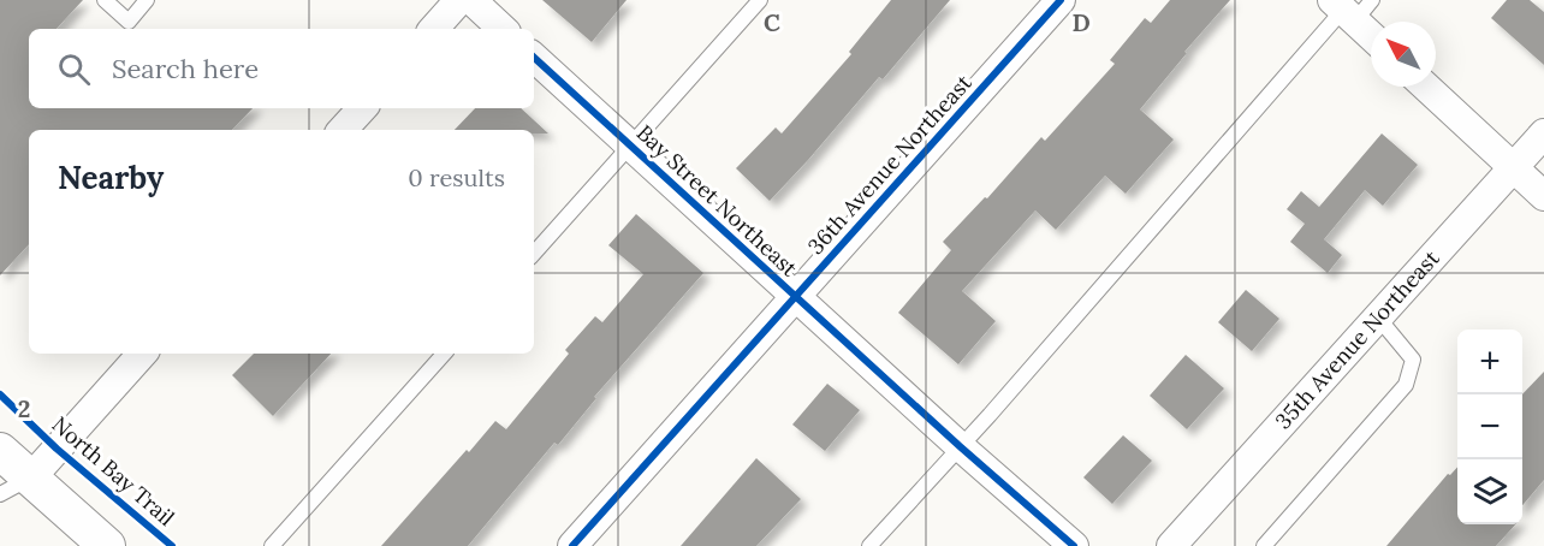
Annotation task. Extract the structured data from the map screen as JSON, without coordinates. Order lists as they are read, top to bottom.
{
  "streets": {
    "street": ["36th Avenue Northeast", "Bay Street Northeast", "35th Avenue Northeast"],
    "cycle path": ["North Bay Trail"]
  },
  "crossings": [
    ["36th Avenue Northeast", "Bay Street Northeast"]
  ],
  "north": "top left",
  "page": {
    "search": "Search here",
    "heading": ["Nearby", "0 results"],
    "map_buttons": ["+", "−"]
  },
  "grid": {
    "columns": ["C", "D"],
    "rows": ["2"]
  }
}
